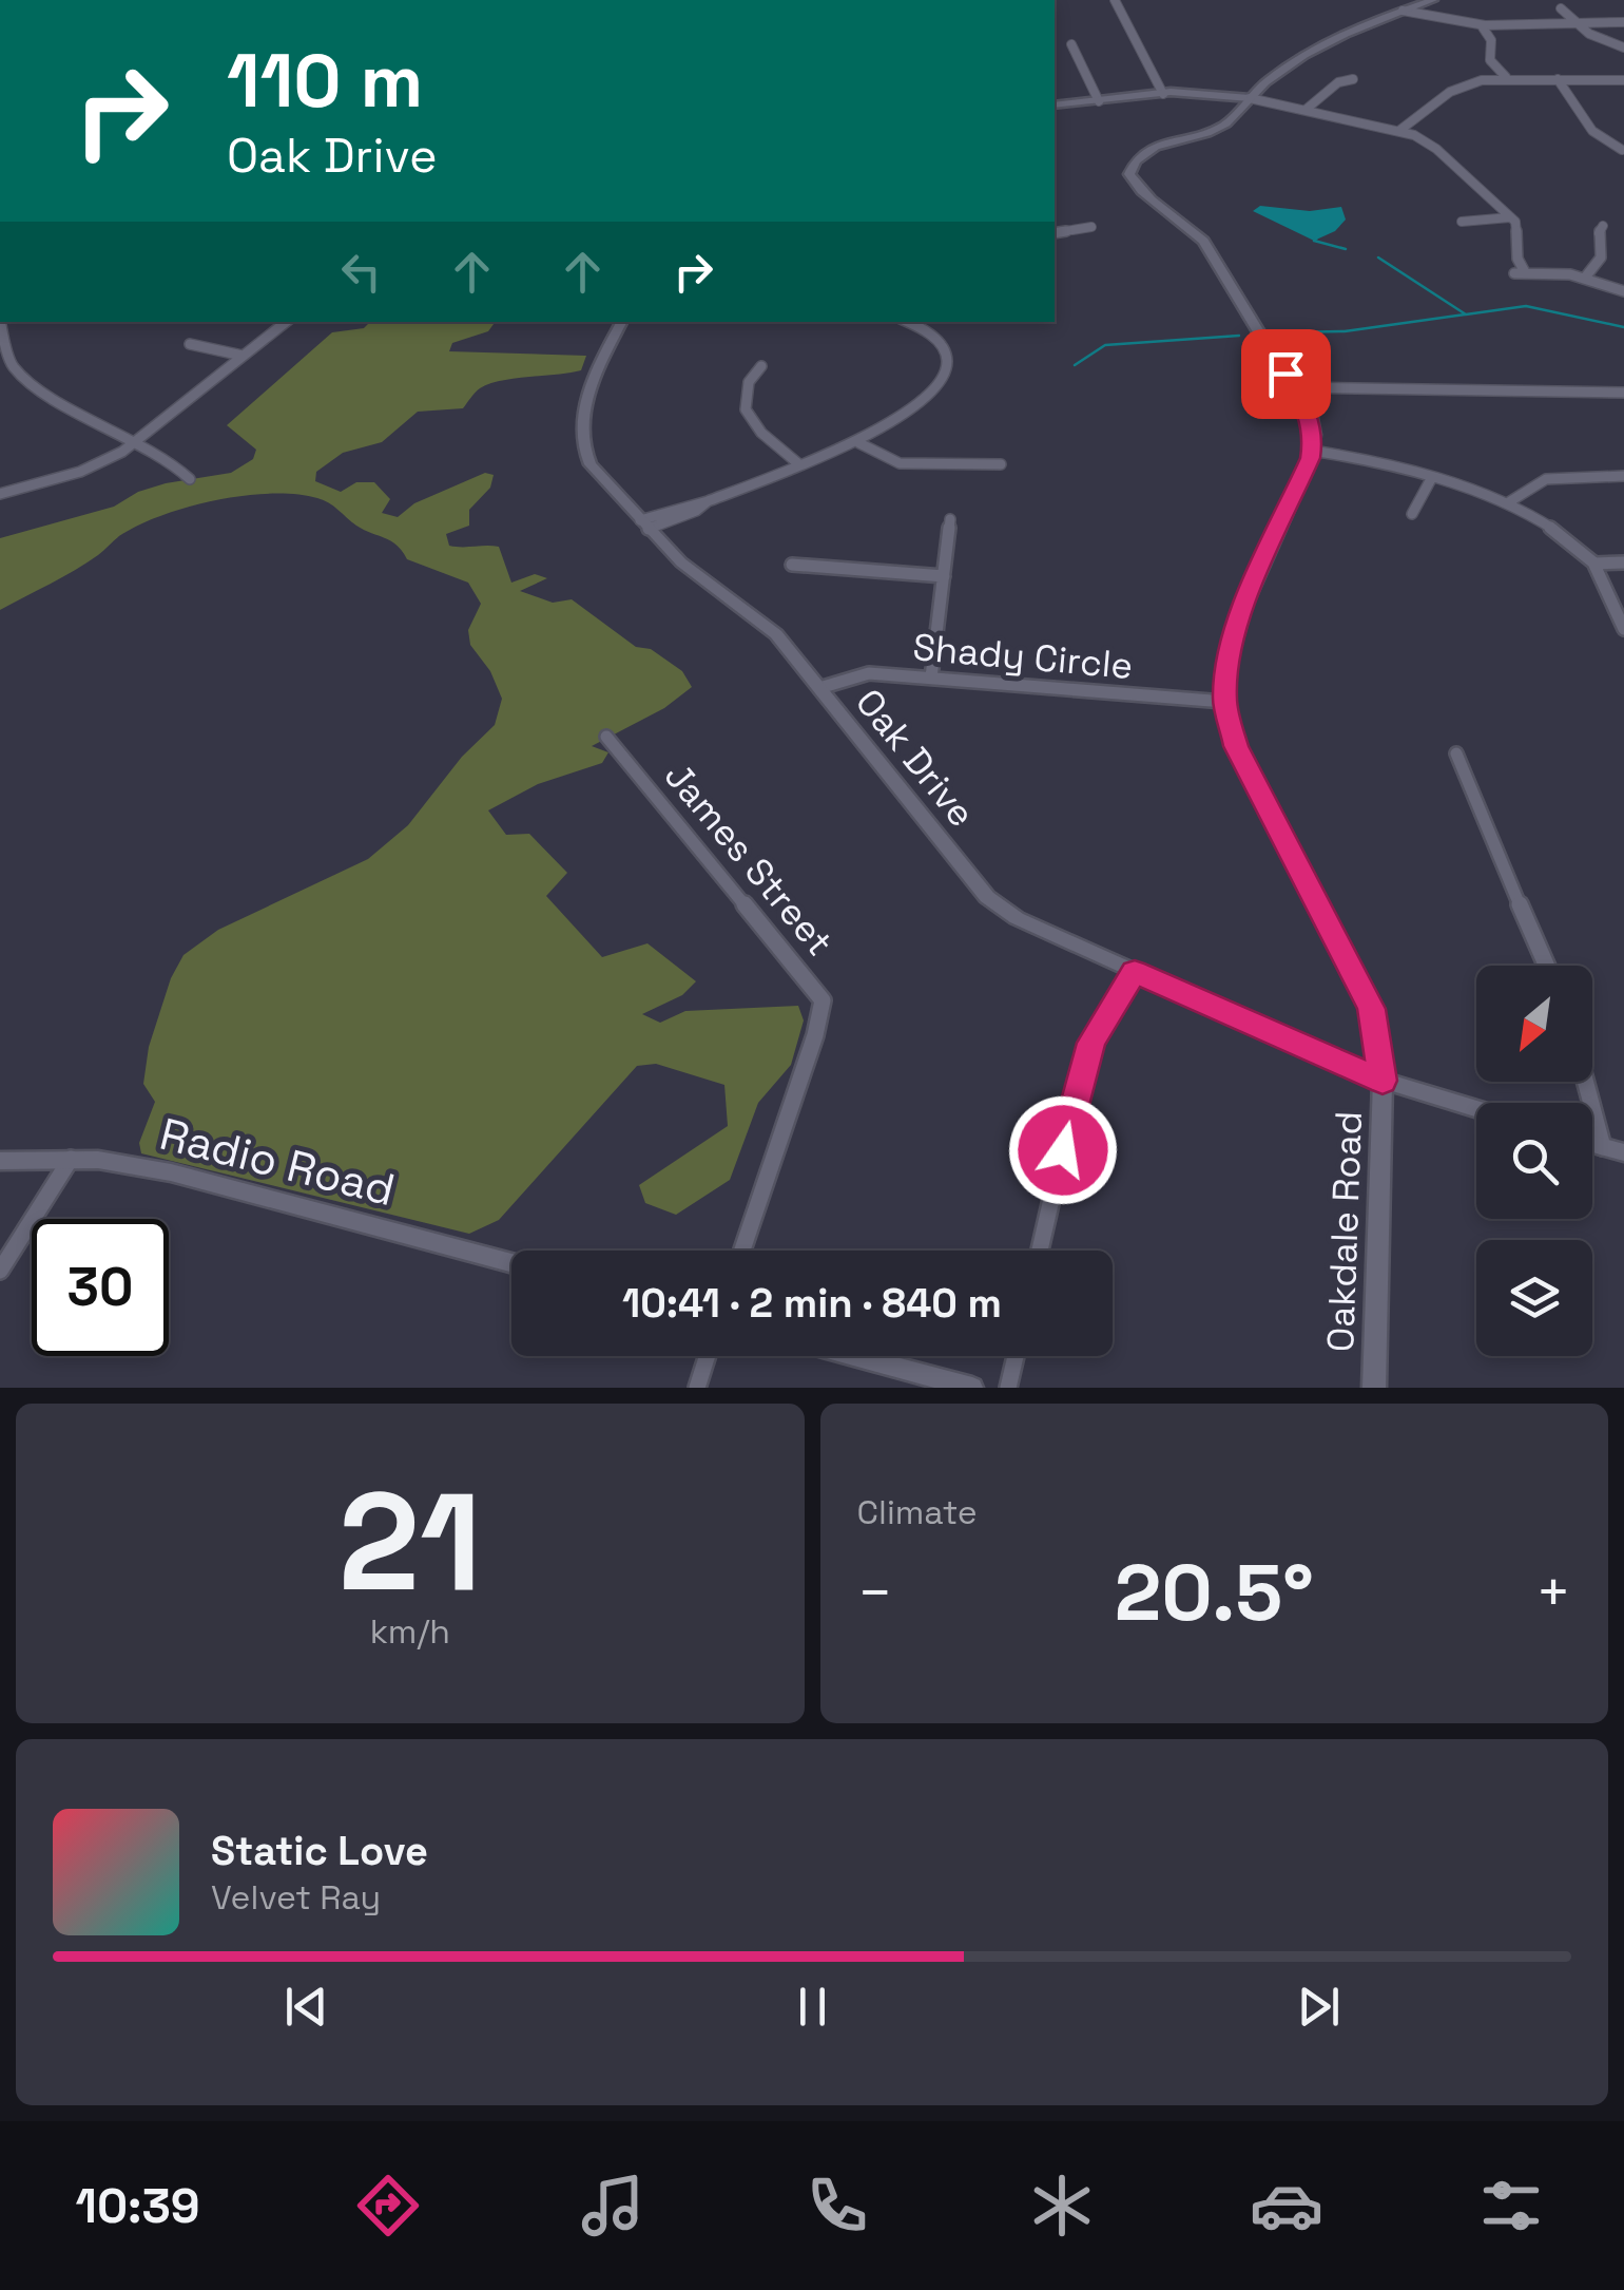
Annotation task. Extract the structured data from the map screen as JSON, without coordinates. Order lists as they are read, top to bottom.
{
  "streets": {
    "main road": ["Oakdale Road"],
    "street": [
      "Shady Circle",
      "Oak Drive",
      "James Street",
      "Radio Road"
    ]
  },
  "crossings": [
    ["Shady Circle", "Oak Drive"],
    ["Shady Circle", "Oakdale Road"],
    ["Oak Drive", "Oakdale Road"]
  ],
  "north": "bottom left",
  "page": {
    "turn": ["110 m", "Oak Drive"],
    "limit": "30",
    "trip": "10:41 · 2 min · 840 m",
    "tile": [
      ["21", "km/h"],
      "Climate"
    ],
    "heat": ["−", "20.5°", "+"],
    "song": ["Static Love", "Velvet Ray"],
    "tabs": "10:39"
  }
}
